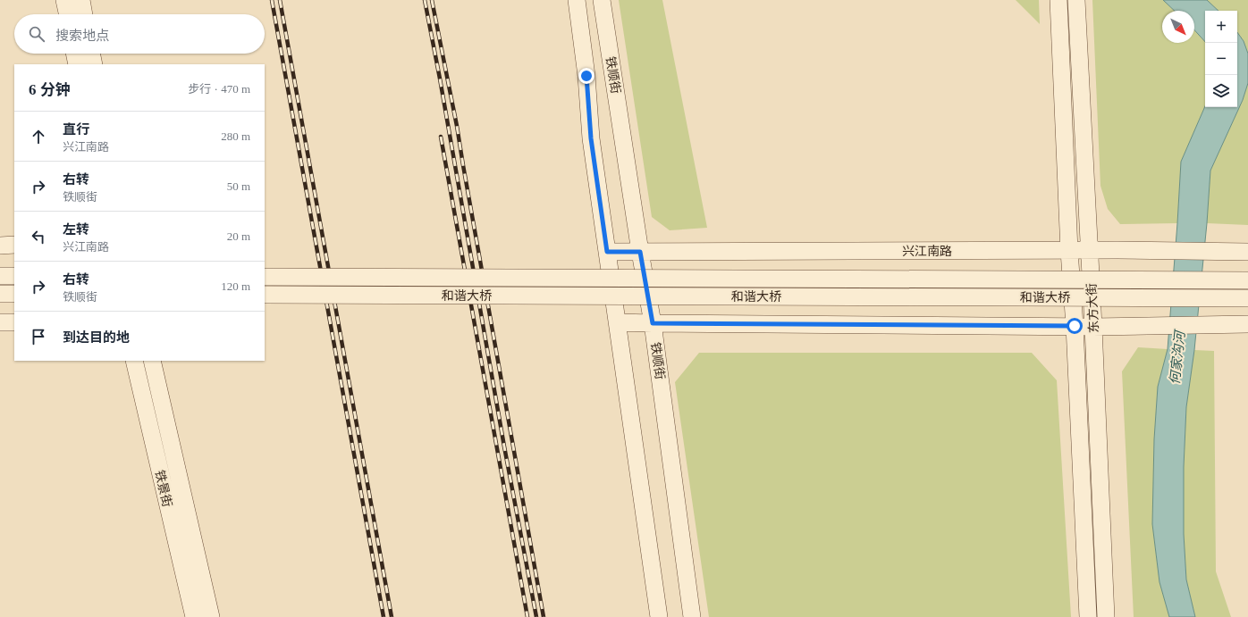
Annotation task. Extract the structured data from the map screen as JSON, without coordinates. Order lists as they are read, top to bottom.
{
  "streets": {
    "main road": [
      "铁顺街",
      "兴江南路",
      "和谐大桥",
      "东方大街",
      "铁景街"
    ]
  },
  "crossings": [
    ["铁顺街", "兴江南路"],
    ["兴江南路", "东方大街"]
  ],
  "water": ["何家沟河"],
  "north": "bottom right",
  "page": {
    "map_buttons": ["+", "−"],
    "search": "搜索地点",
    "heading": ["6 分钟", "步行 · 470 m"],
    "list": [
      ["直行", "兴江南路", "280 m"],
      ["右转", "铁顺街", "50 m"],
      ["左转", "兴江南路", "20 m"],
      ["右转", "铁顺街", "120 m"],
      "到达目的地"
    ]
  }
}
